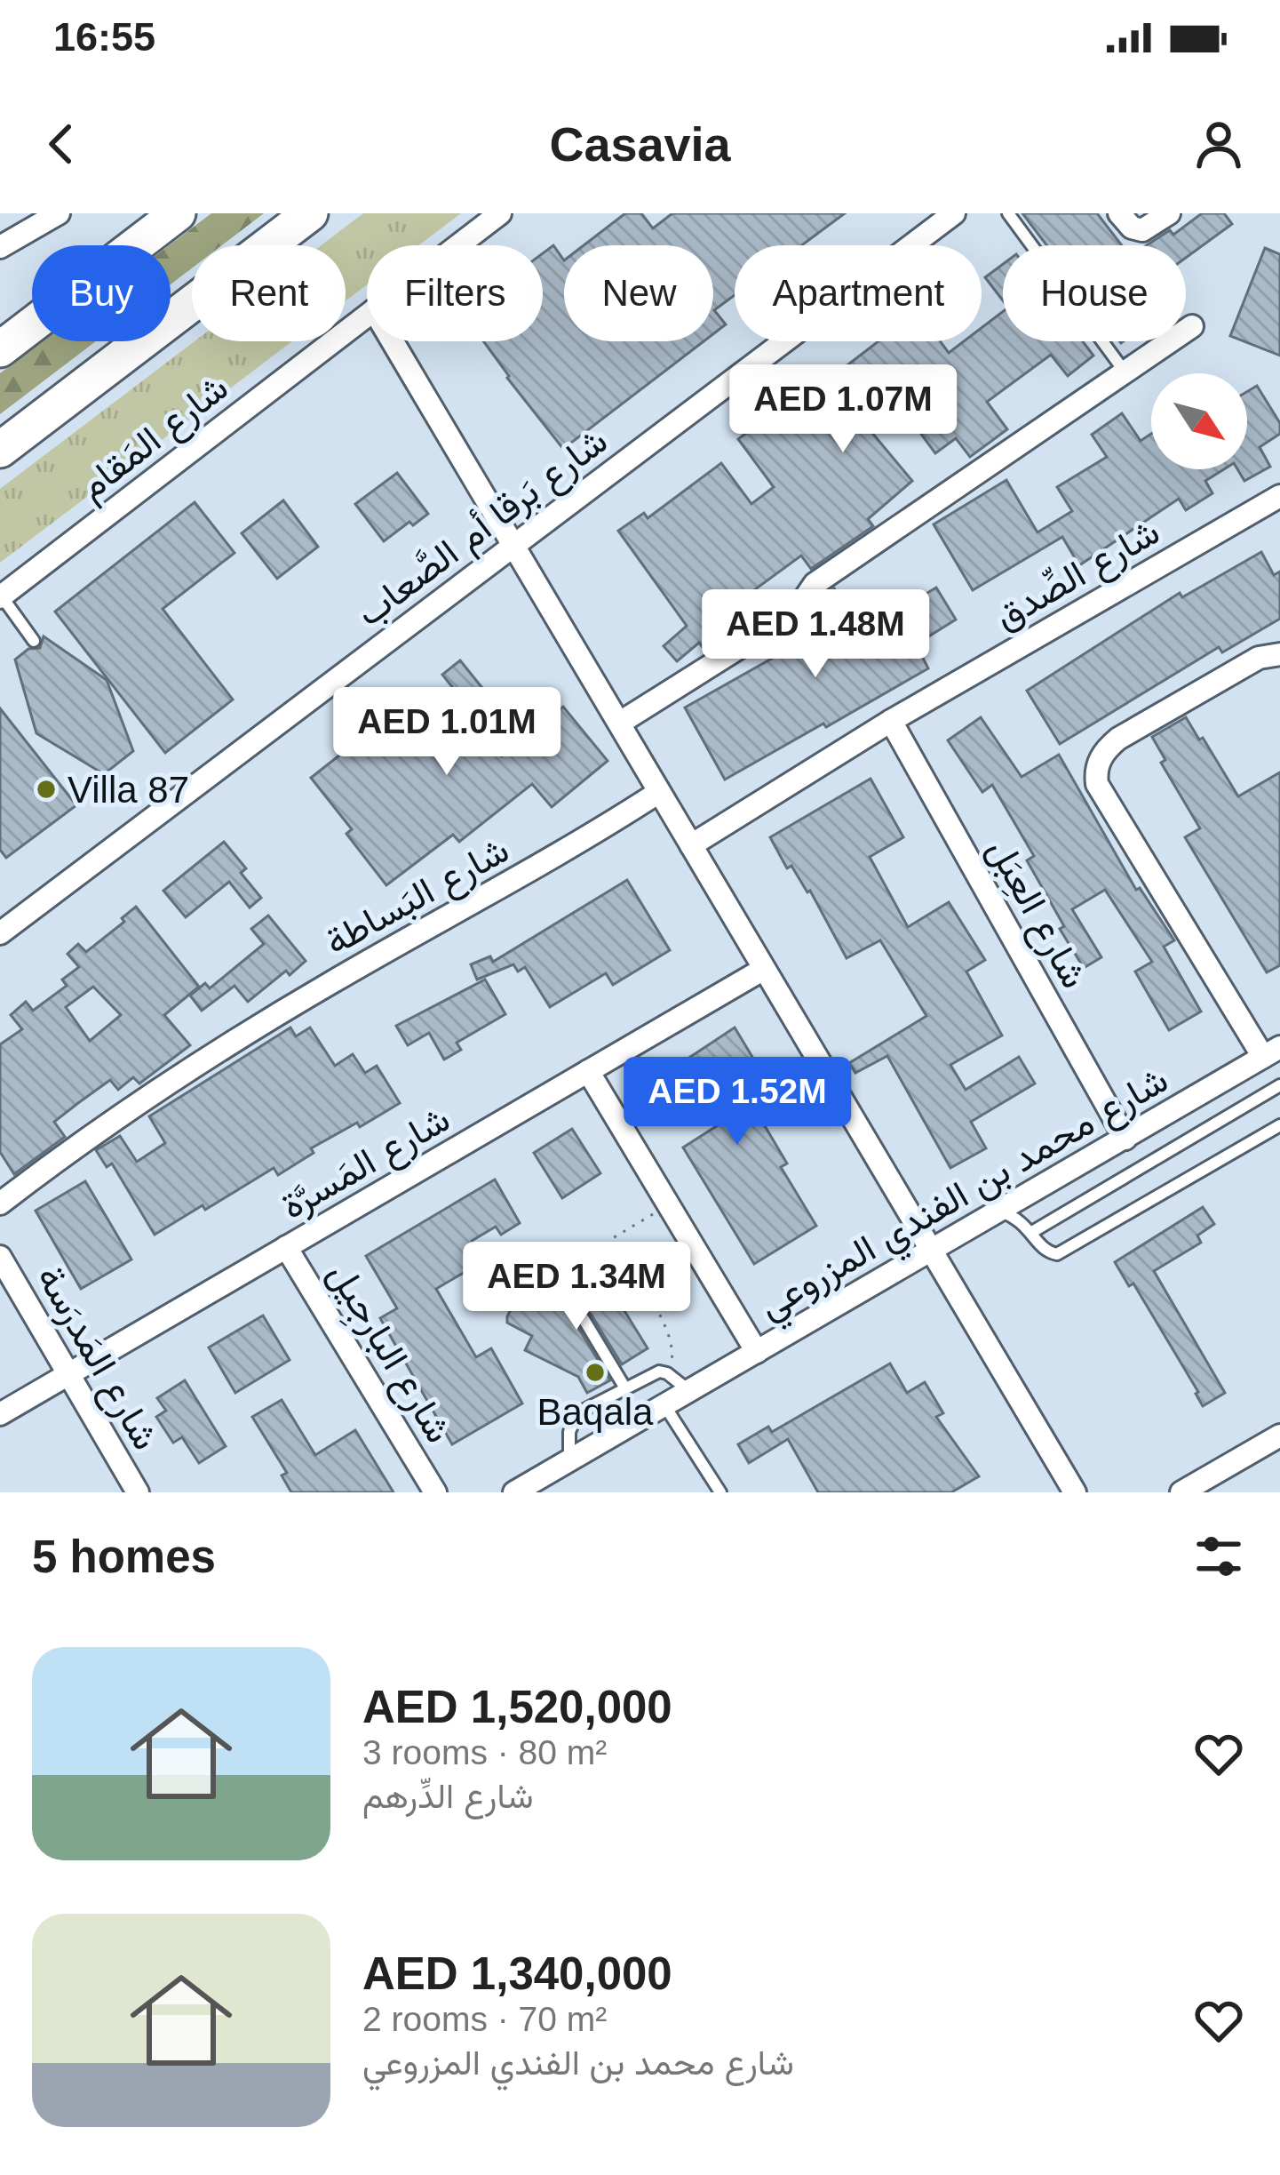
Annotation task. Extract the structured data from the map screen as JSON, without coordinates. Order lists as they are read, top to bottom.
{
  "streets": {
    "street": [
      "شارع المَقام",
      "شارع بَرقا أم الصَّعاب",
      "شارع الصِّدق",
      "شارع البَساطة",
      "شارع العِبَل",
      "شارع المَسرَّة",
      "شارع محمد بن الفندي المزروعي",
      "شارع البارجِيل",
      "شارع المَدرَسة"
    ]
  },
  "crossings": [
    ["شارع الصِّدق", "شارع العِبَل"],
    ["شارع العِبَل", "شارع محمد بن الفندي المزروعي"],
    ["شارع المَسرَّة", "شارع البارجِيل"],
    ["شارع المَسرَّة", "شارع المَدرَسة"]
  ],
  "places": ["Villa 87", "Baqala"],
  "north": "bottom right",
  "page": {
    "status": "16:55",
    "header": "Casavia",
    "chip": [
      "Buy",
      "Rent",
      "Filters",
      "New",
      "Apartment",
      "House"
    ],
    "price": [
      "AED 1.07M",
      "AED 1.48M",
      "AED 1.01M",
      "AED 1.52M",
      "AED 1.34M"
    ],
    "heading": "5 homes",
    "list": [
      {
        "name": "AED 1,520,000",
        "note": "3 rooms · 80 m² · شارع الدِّرهم"
      },
      {
        "name": "AED 1,340,000",
        "note": "2 rooms · 70 m² · شارع محمد بن الفندي المزروعي"
      }
    ]
  }
}
